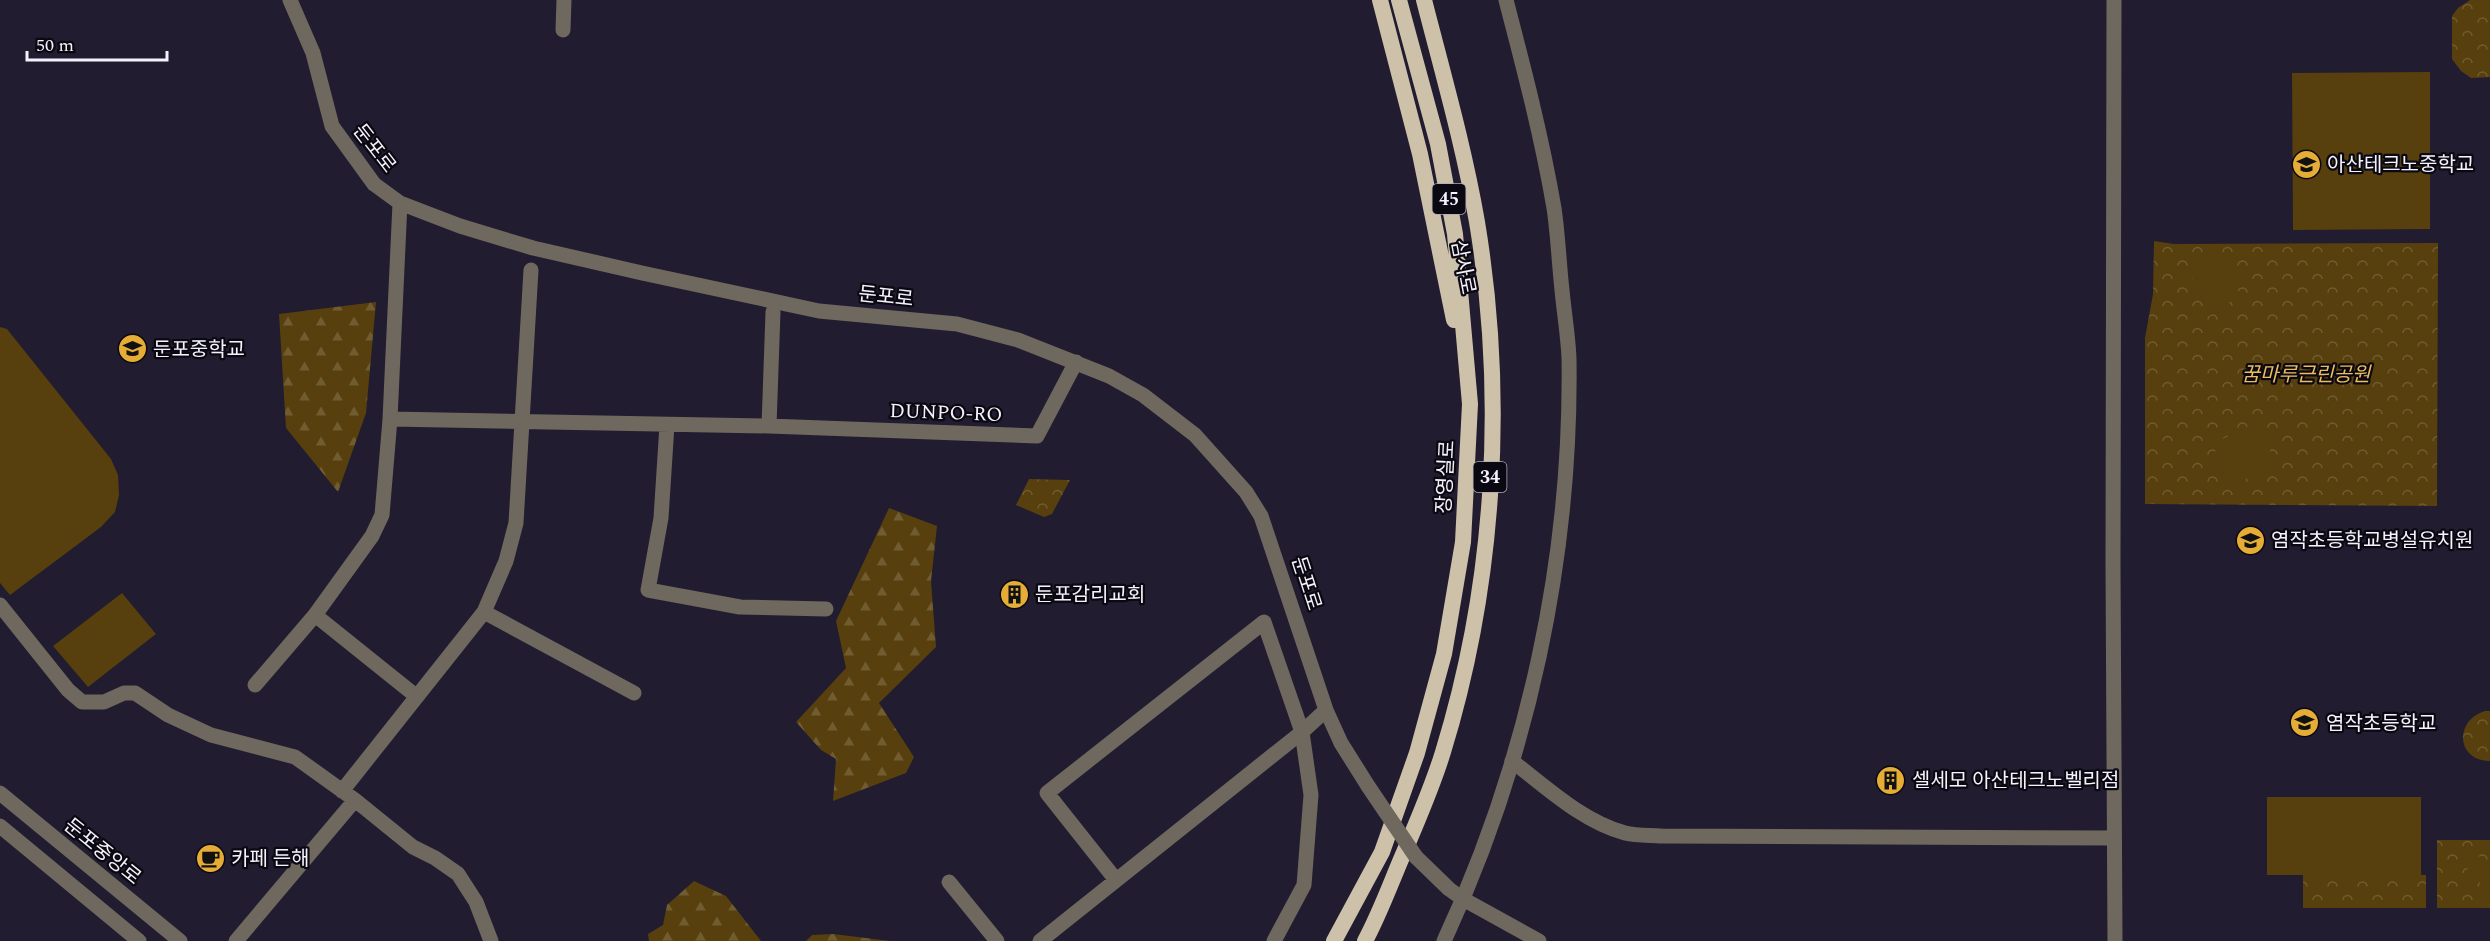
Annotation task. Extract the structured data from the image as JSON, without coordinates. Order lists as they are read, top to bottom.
{
  "streets": {
    "highway": [
      "45",
      "삼사로",
      "장영실로",
      "34"
    ],
    "street": ["둔포로", "DUNPO-RO", "둔포중앙로"]
  },
  "crossings": [
    ["둔포로", "DUNPO-RO"],
    ["삼사로", "장영실로"]
  ],
  "parks": ["꿈마루근린공원"],
  "places": {
    "school or university": [
      "아산테크노중학교",
      "둔포중학교",
      "염작초등학교병설유치원",
      "염작초등학교"
    ],
    "building": ["둔포감리교회", "셀세모 아산테크노벨리점"],
    "cafe": ["카페 든해"]
  },
  "scale_bar": "50 m"
}
